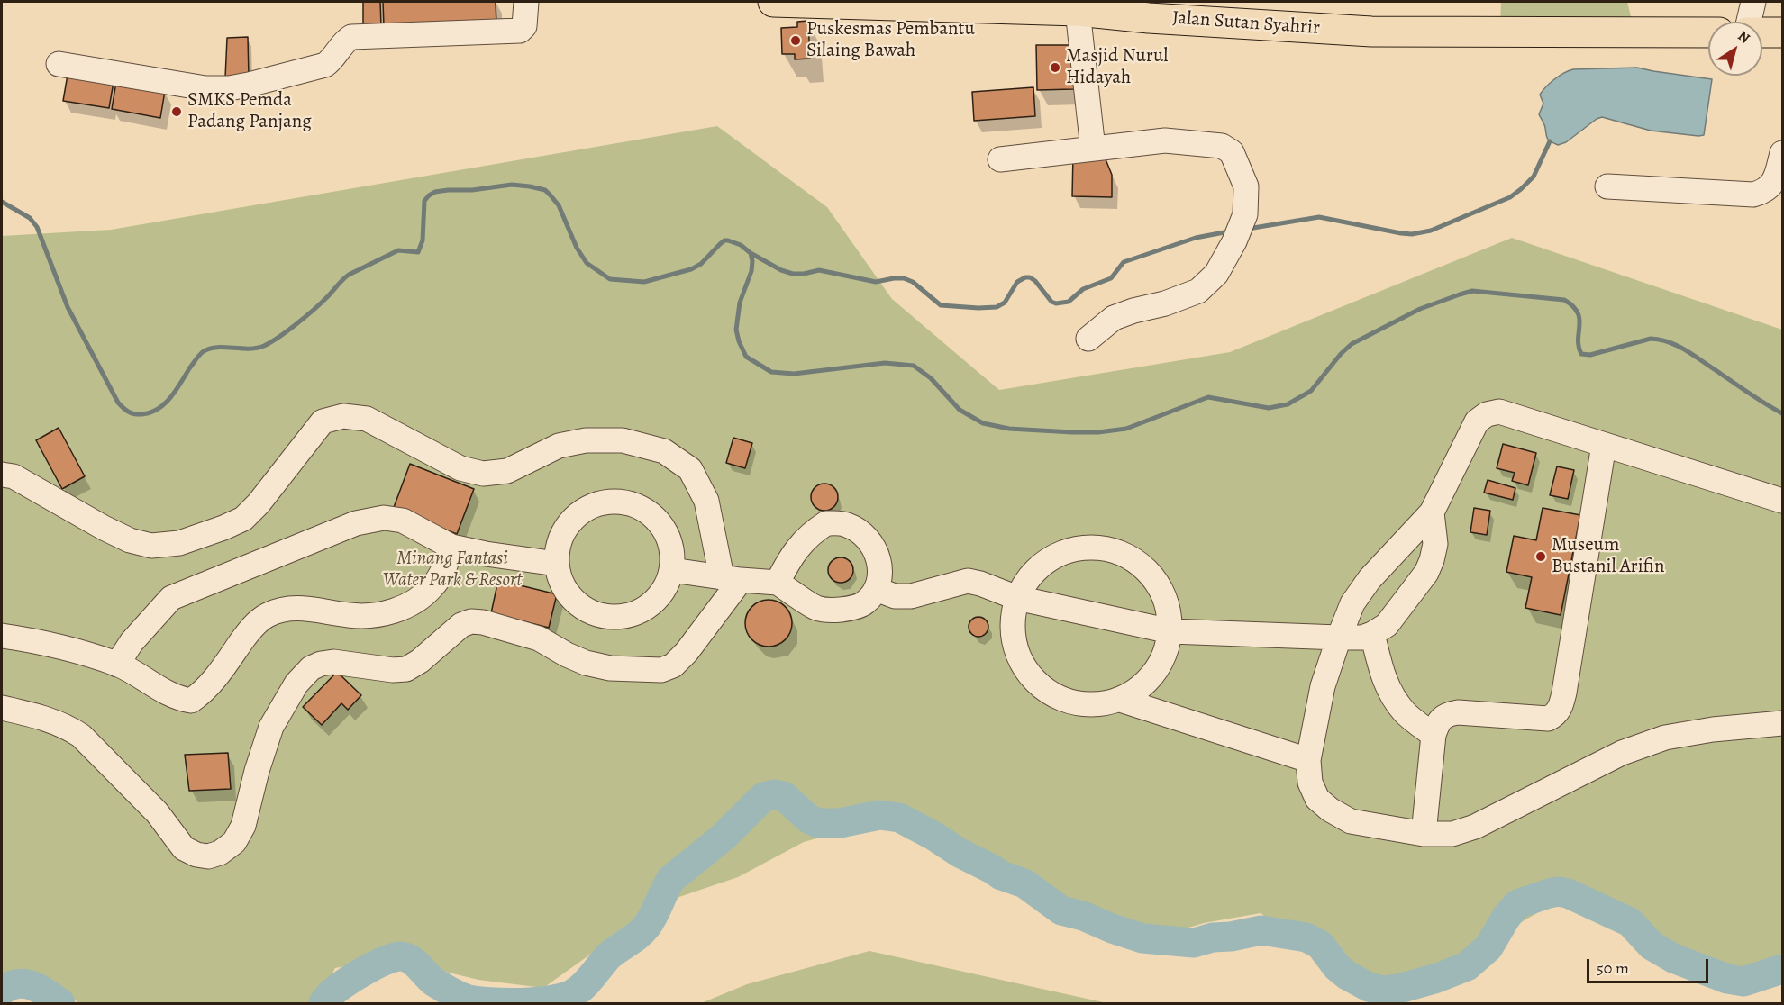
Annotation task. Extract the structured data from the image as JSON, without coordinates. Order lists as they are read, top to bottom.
{
  "streets": {
    "highway": ["Jalan Sutan Syahrir"]
  },
  "parks": ["Minang Fantasi Water Park & Resort"],
  "places": [
    "Puskesmas Pembantu Silaing Bawah",
    "Masjid Nurul Hidayah",
    "SMKS Pemda Padang Panjang",
    "Museum Bustanil Arifin"
  ],
  "scale_bar": "50 m",
  "north": "top right"
}
